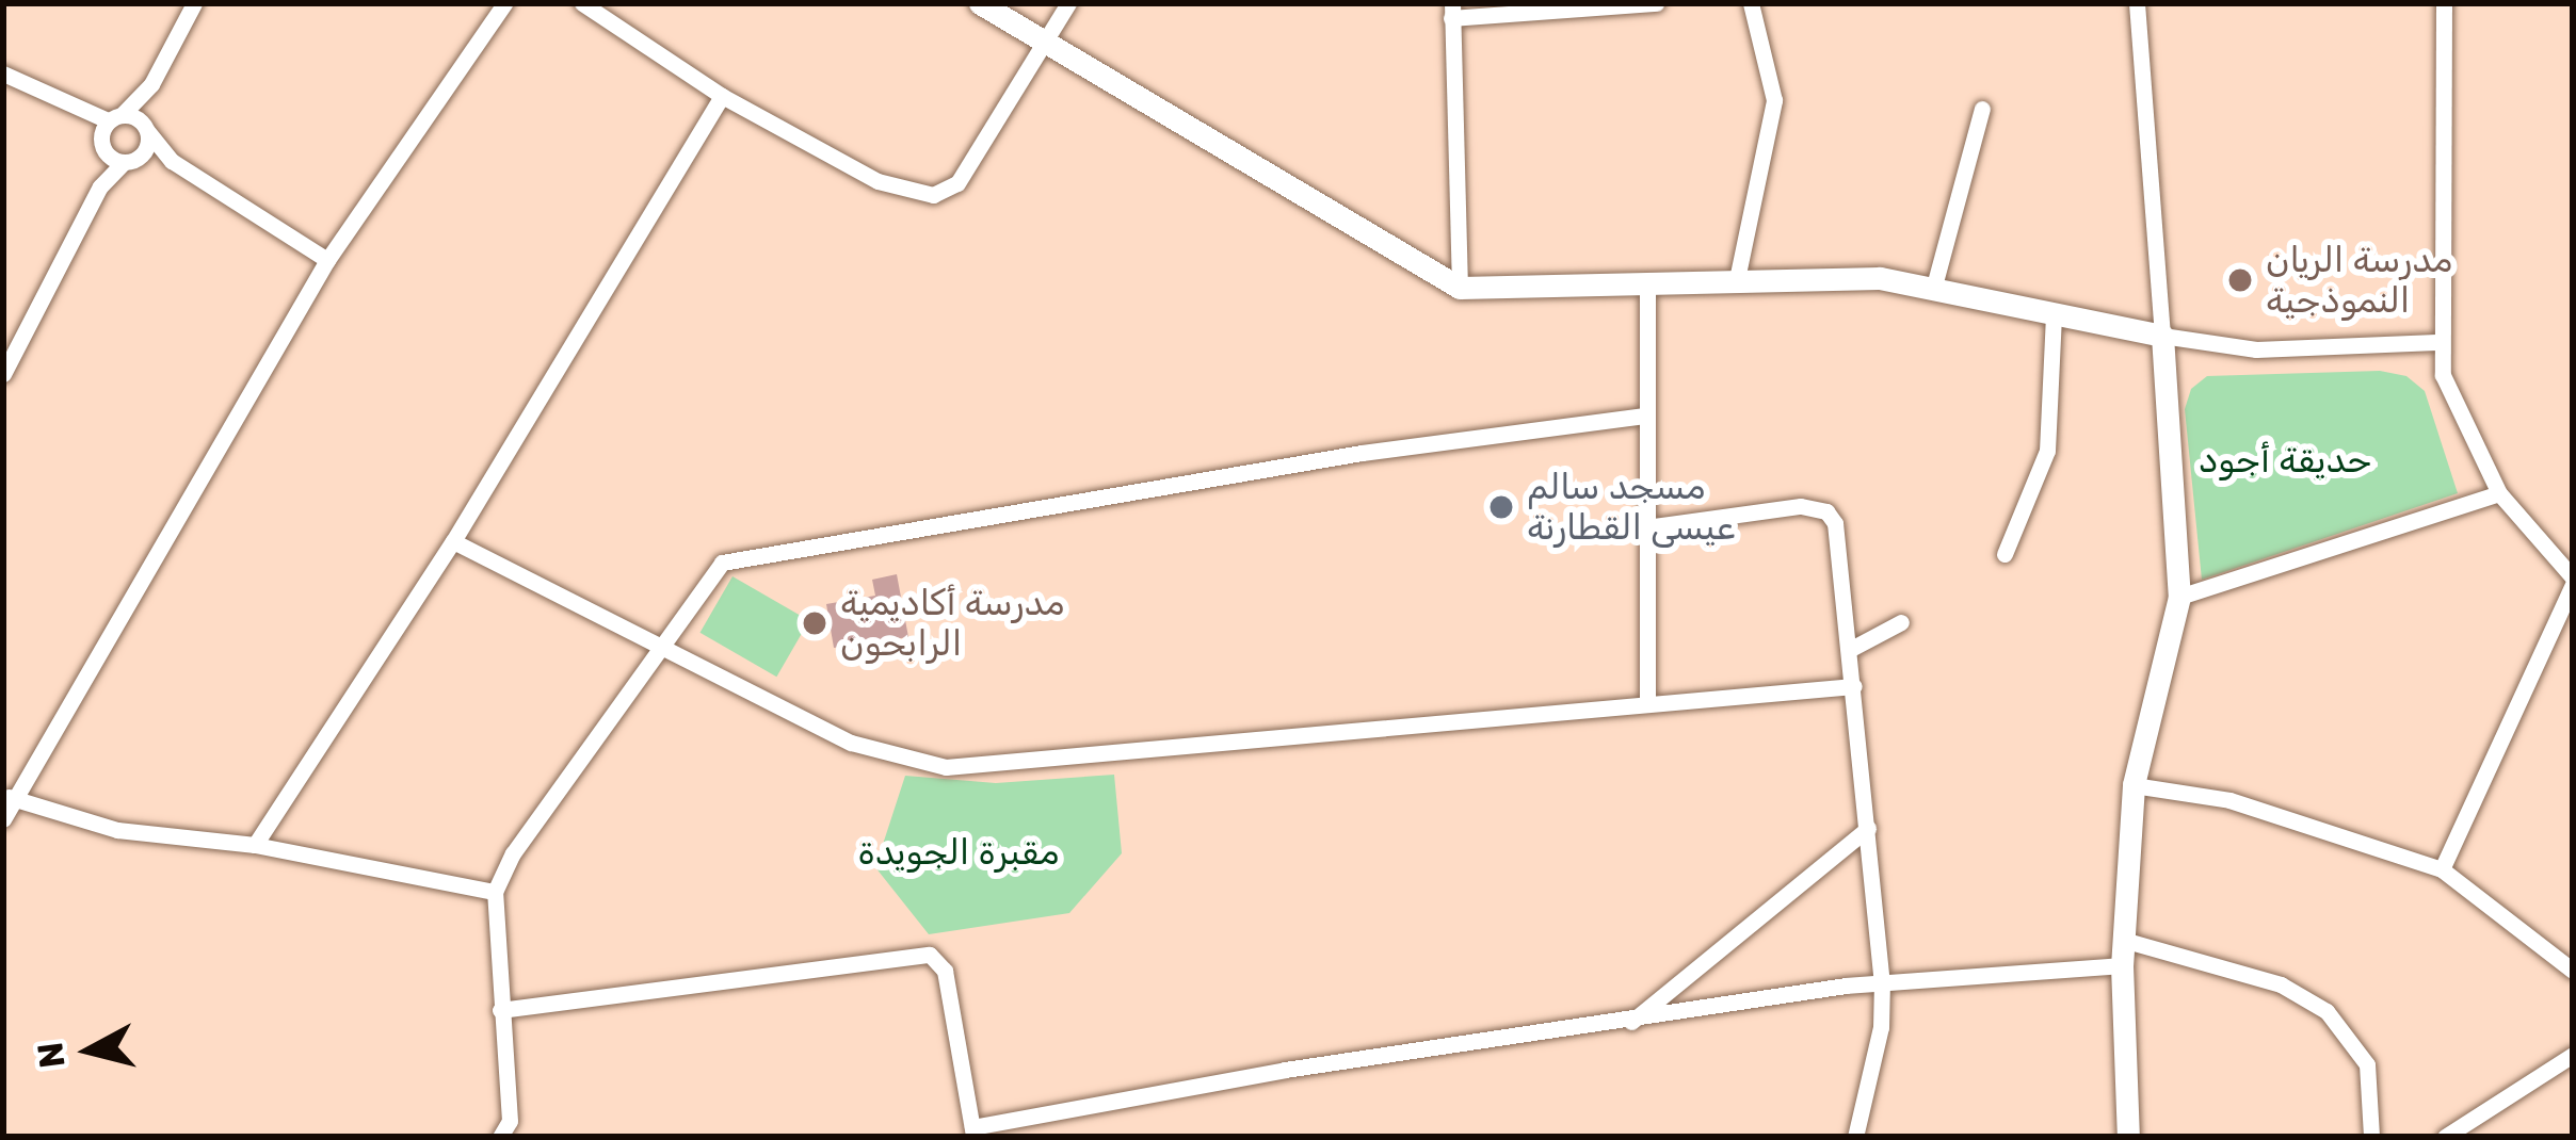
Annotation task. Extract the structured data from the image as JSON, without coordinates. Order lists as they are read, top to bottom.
{
  "parks": ["حديقة أجود", "مقبرة الجويدة"],
  "places": ["مدرسة الريان النموذجية", "مسجد سالم عيسى القطارنة", "مدرسة أكاديمية الرابحون"],
  "north": "left"
}
